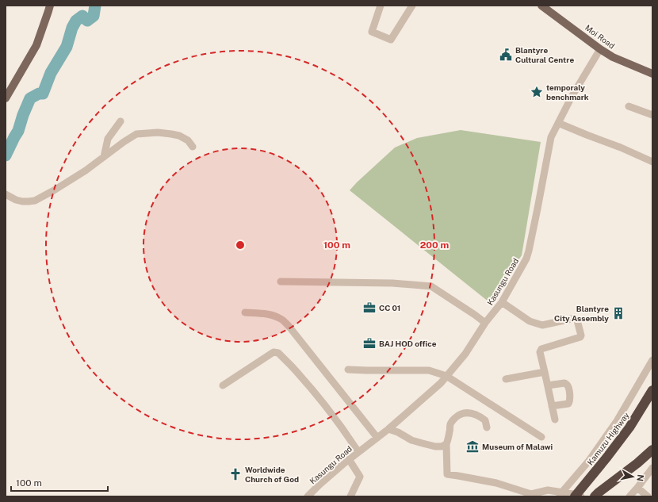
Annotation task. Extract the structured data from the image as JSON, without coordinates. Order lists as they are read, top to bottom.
{
  "streets": {
    "highway": ["Kamuzu Highway"],
    "main road": ["Moi Road"],
    "street": ["Kasungu Road"]
  },
  "crossings": [
    ["Moi Road", "Kasungu Road"]
  ],
  "places": {
    "public building": ["Blantyre Cultural Centre"],
    "place": ["temporaly benchmark"],
    "office": ["CC 01", "BAJ HOD office"],
    "building": ["Blantyre City Assembly"],
    "museum": ["Museum of Malawi"],
    "church": ["Worldwide Church of God"]
  },
  "scale_bar": "100 m",
  "north": "right",
  "rings": ["100 m", "200 m"]
}
